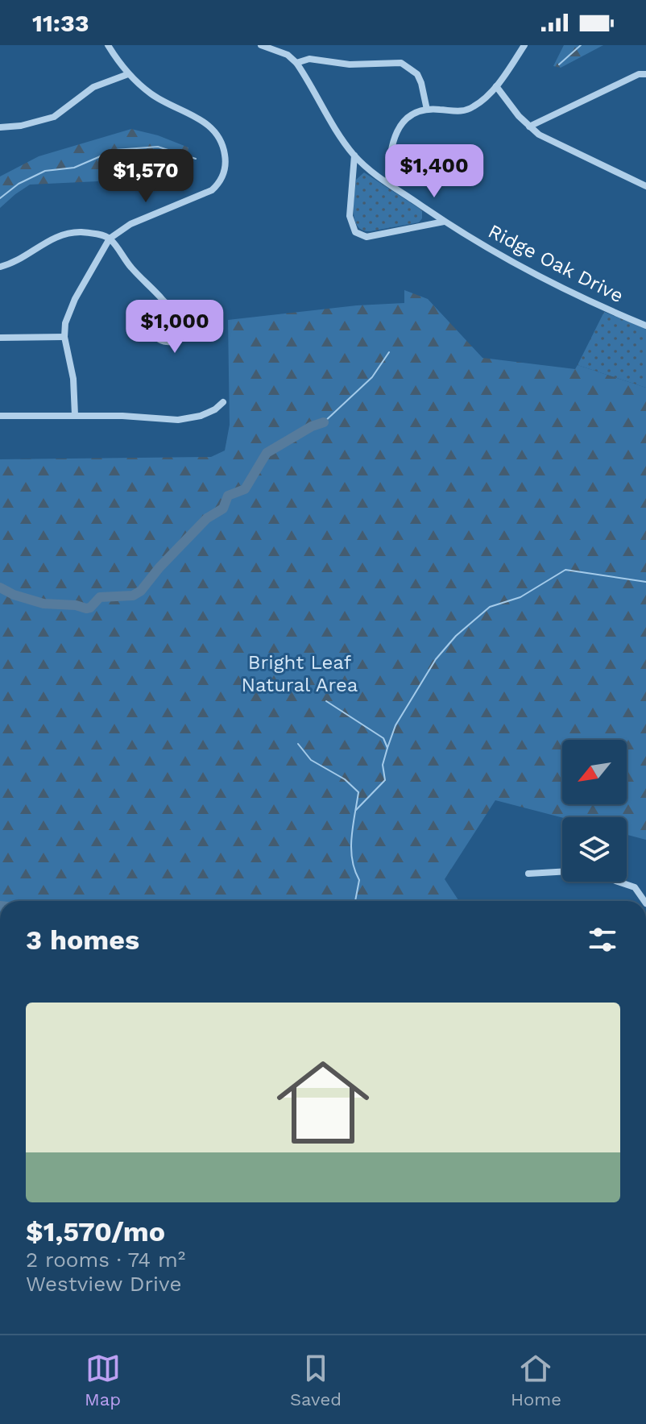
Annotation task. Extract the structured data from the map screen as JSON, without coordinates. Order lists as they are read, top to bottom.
{
  "streets": {
    "street": ["Ridge Oak Drive"]
  },
  "parks": ["Bright Leaf Natural Area"],
  "north": "bottom left",
  "page": {
    "status": "11:33",
    "price": ["$1,400", "$1,570", "$1,000"],
    "heading": "3 homes",
    "list": [
      {
        "name": "$1,570/mo",
        "note": "2 rooms · 74 m² · Westview Drive"
      }
    ],
    "tabs": ["Map", "Saved", "Home"]
  }
}
